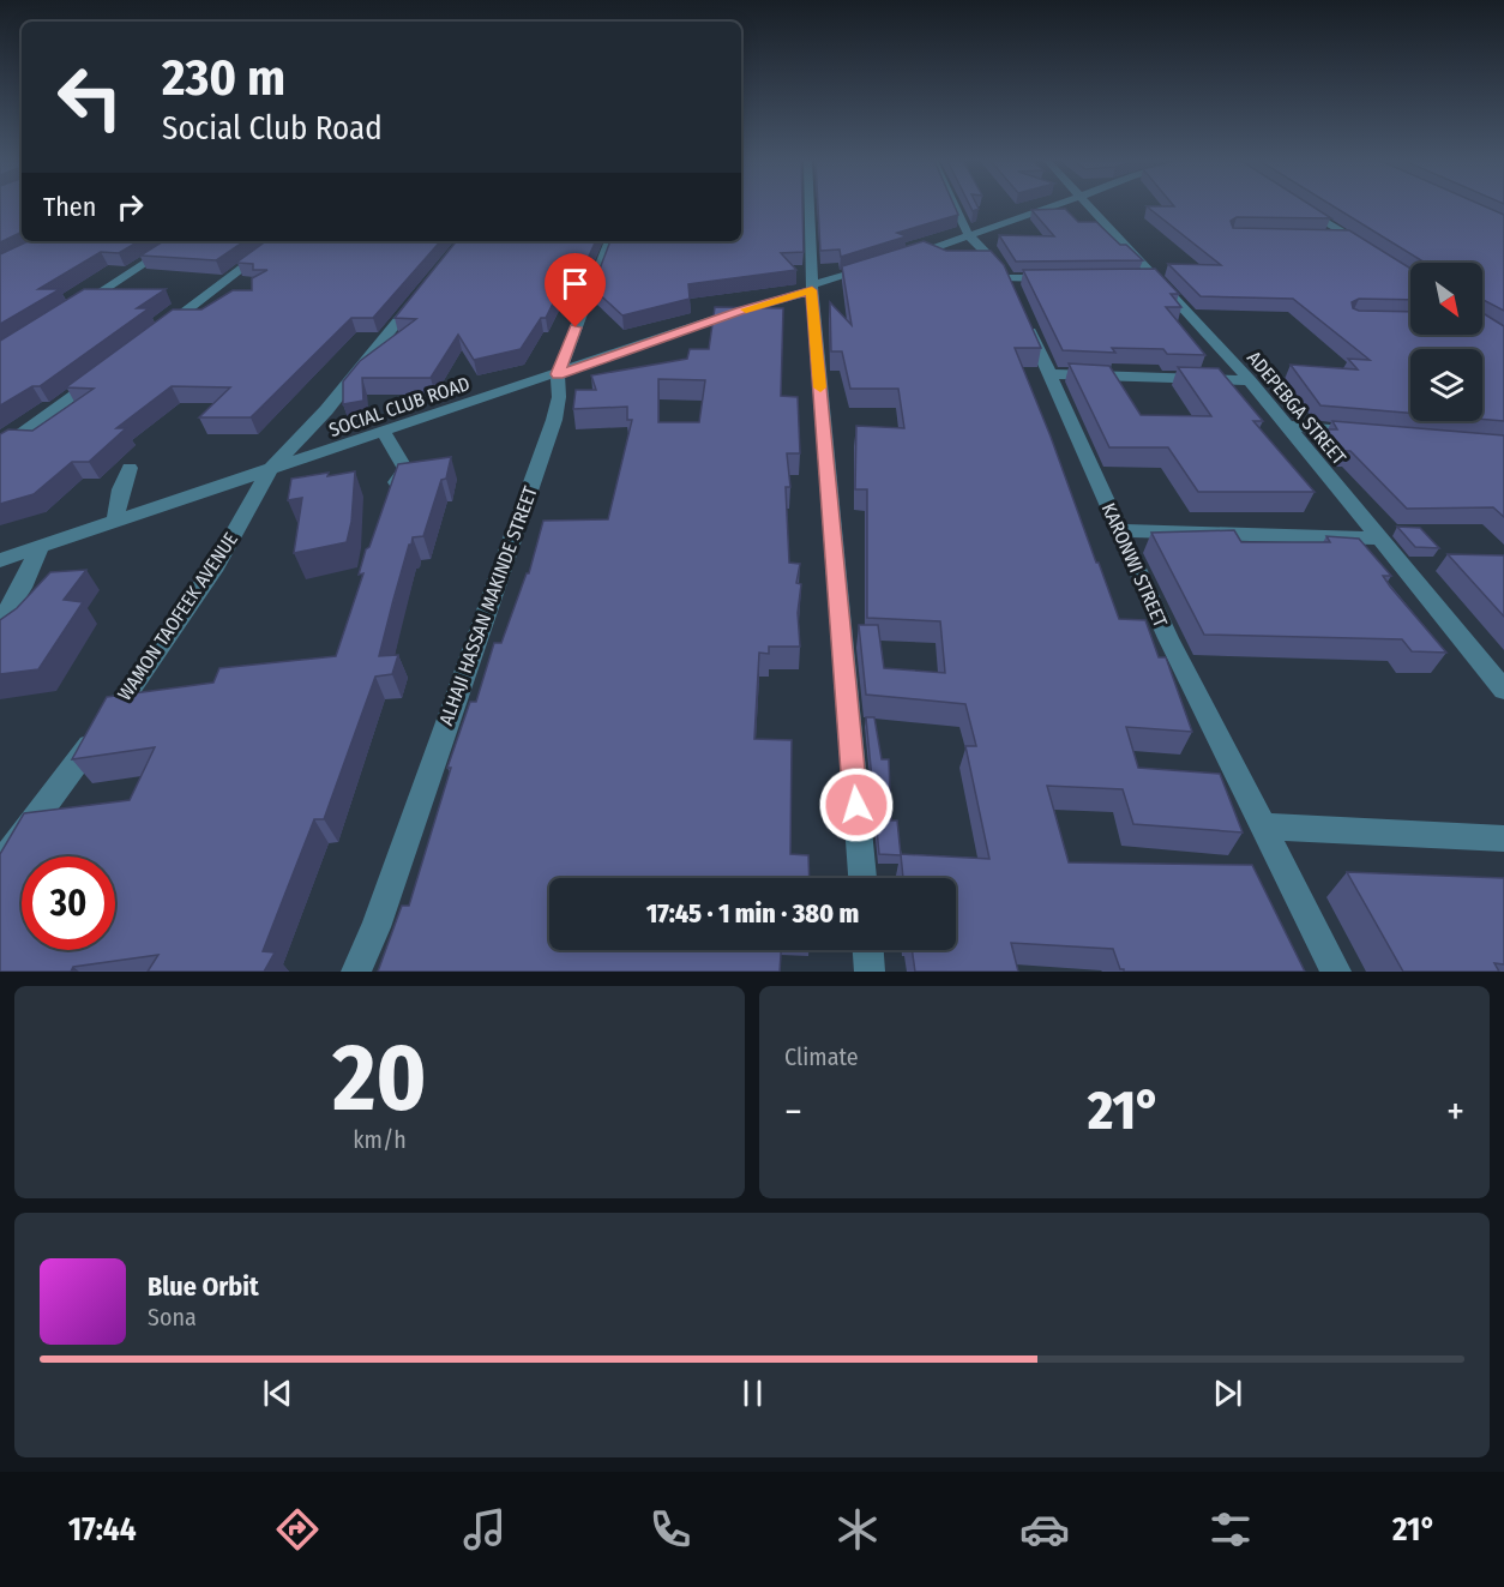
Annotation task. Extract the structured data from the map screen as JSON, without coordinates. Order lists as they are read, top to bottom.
{
  "streets": {
    "street": [
      "SOCIAL CLUB ROAD",
      "ADEPEBGA STREET",
      "KARONWI STREET",
      "ALHAJI HASSAN MAKINDE STREET",
      "WAMON TAOFEEK AVENUE"
    ]
  },
  "crossings": [
    ["SOCIAL CLUB ROAD", "ALHAJI HASSAN MAKINDE STREET"],
    ["SOCIAL CLUB ROAD", "WAMON TAOFEEK AVENUE"]
  ],
  "north": "bottom right",
  "page": {
    "turn": ["230 m", "Social Club Road"],
    "then": "Then",
    "limit": "30",
    "trip": "17:45 · 1 min · 380 m",
    "tile": [
      ["20", "km/h"],
      "Climate"
    ],
    "heat": ["−", "21°", "+"],
    "song": ["Blue Orbit", "Sona"],
    "tabs": ["17:44", "21°"]
  }
}
